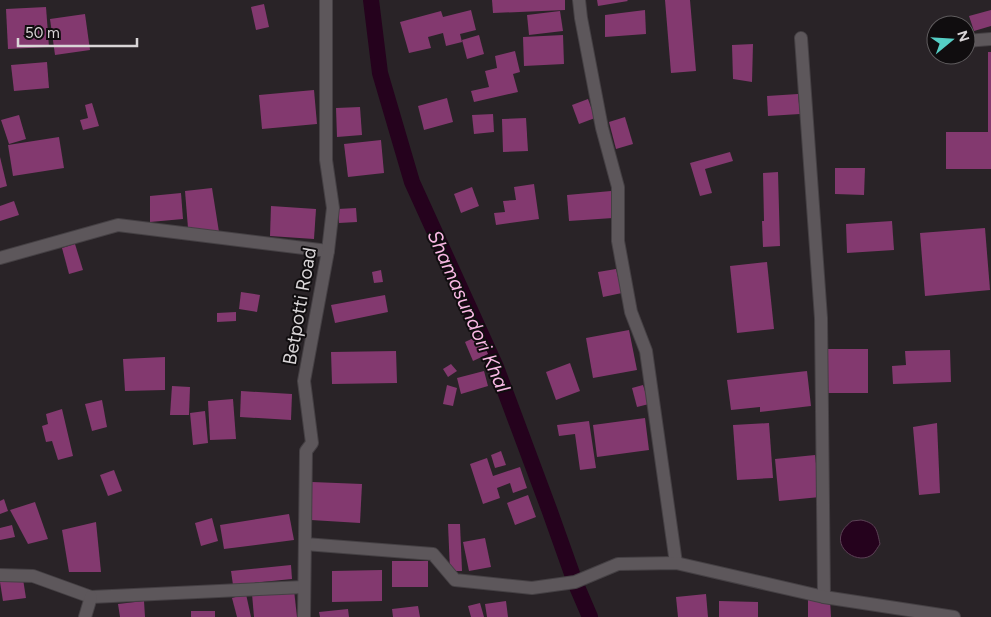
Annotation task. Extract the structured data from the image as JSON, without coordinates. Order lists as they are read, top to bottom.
{
  "streets": {
    "street": ["Betpotti Road"]
  },
  "water": ["Shamasundori Khal"],
  "scale_bar": "50 m",
  "north": "right"
}
